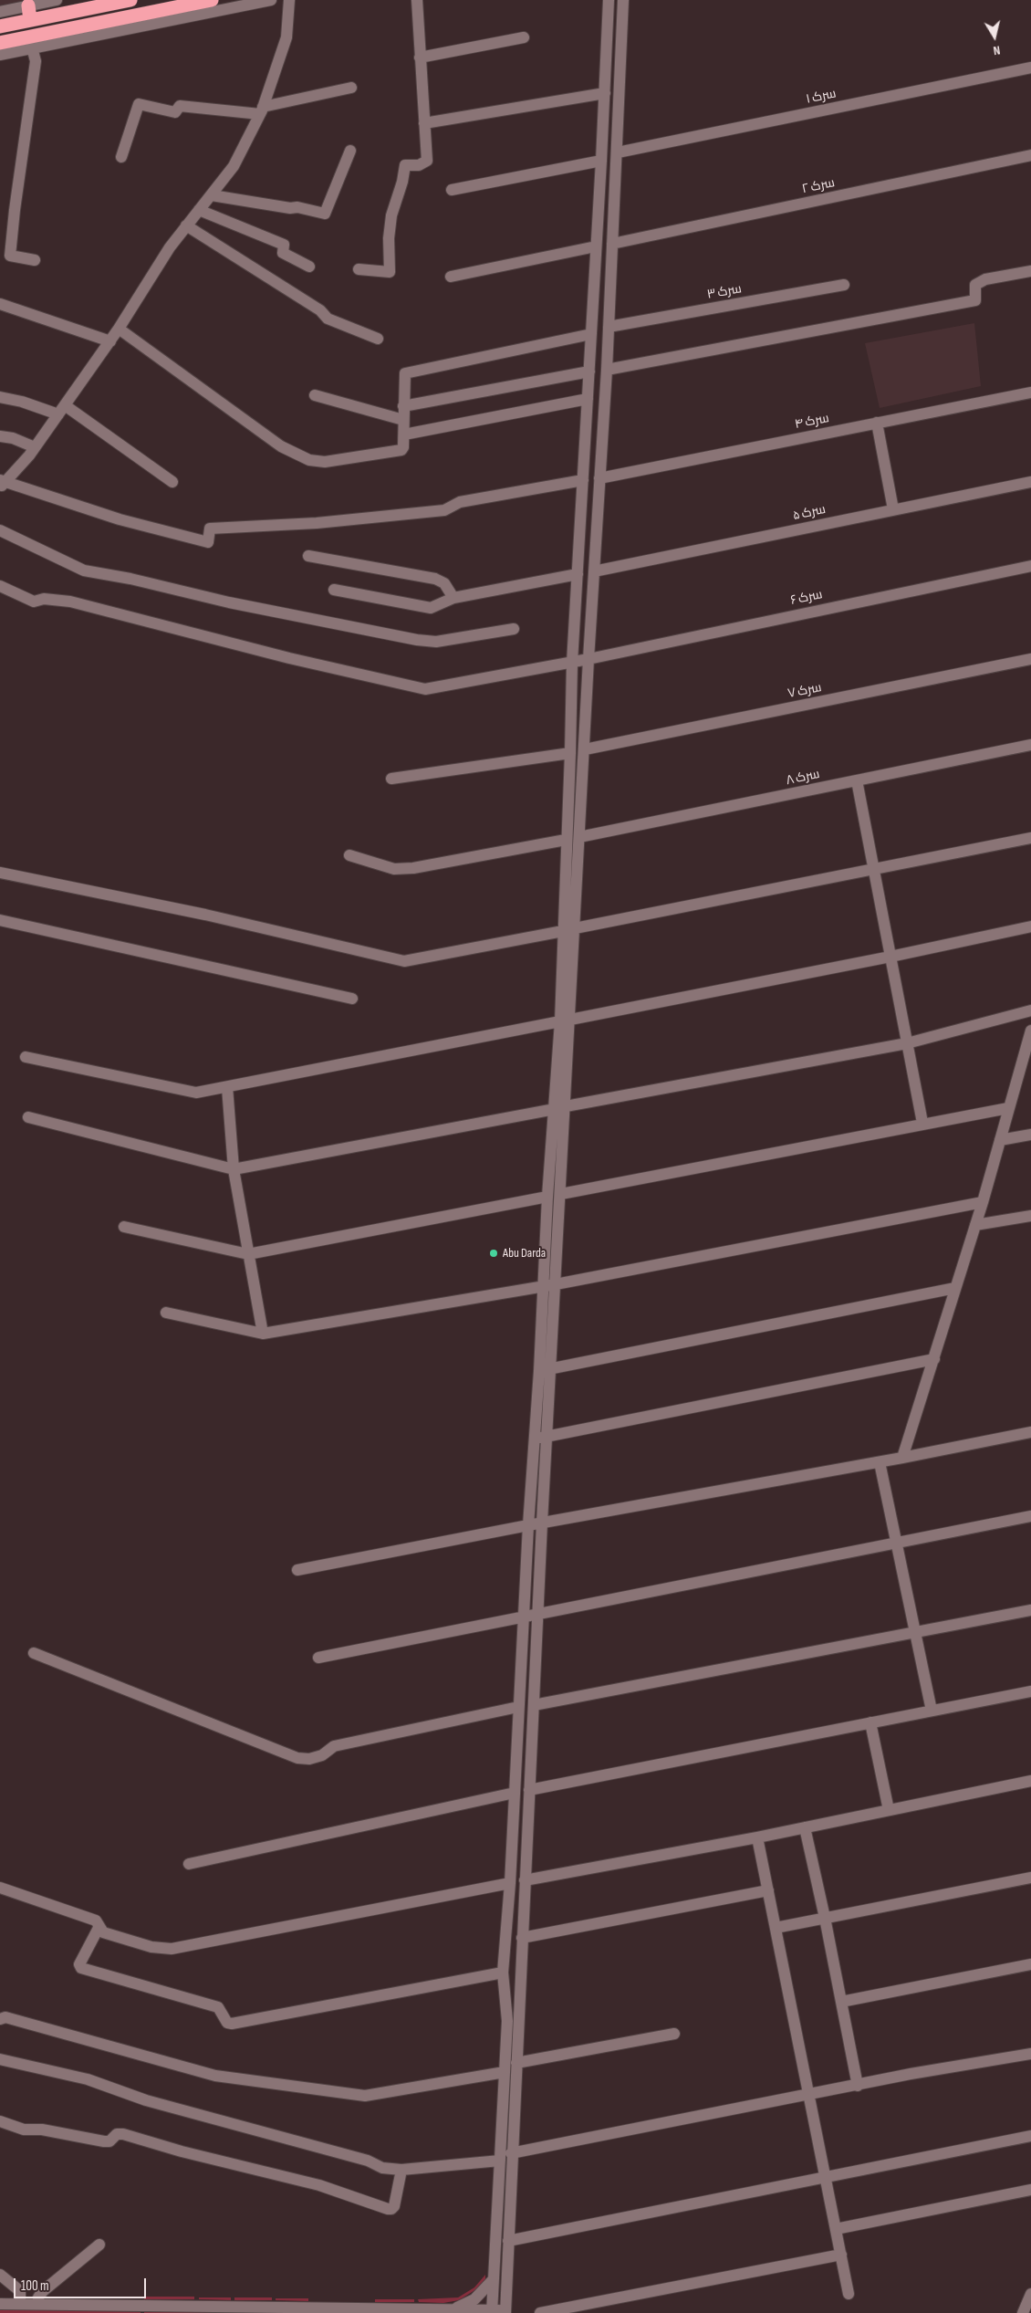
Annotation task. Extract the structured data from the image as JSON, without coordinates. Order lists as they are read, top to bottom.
{
  "streets": {
    "street": [
      "سرک ۱",
      "سرک ۲",
      "سرک ۳",
      "سرک ۴",
      "سرک ۵",
      "سرک ۶",
      "سرک ۷",
      "سرک ۸"
    ]
  },
  "places": ["Abu Darda"],
  "scale_bar": "100 m",
  "north": "bottom"
}
